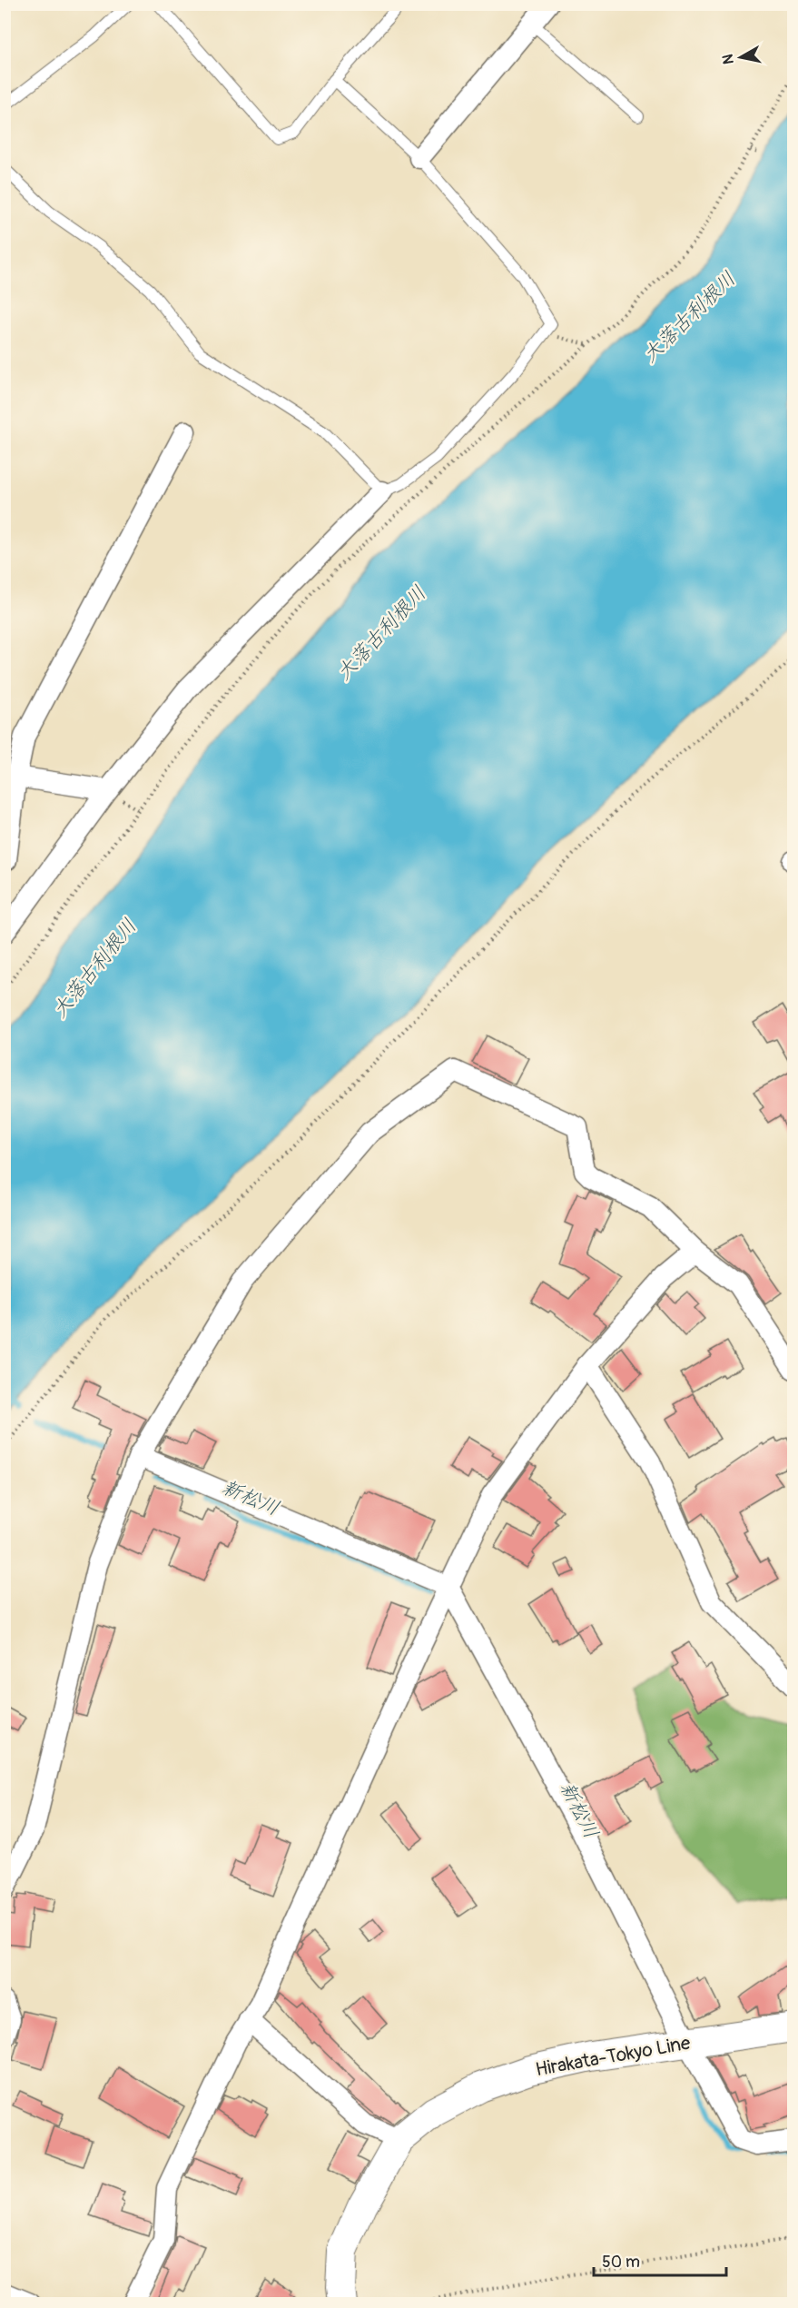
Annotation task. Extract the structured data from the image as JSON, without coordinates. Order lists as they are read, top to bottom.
{
  "streets": {
    "main road": ["Hirakata-Tokyo Line"]
  },
  "water": ["大落古利根川", "新松川"],
  "scale_bar": "50 m",
  "north": "left"
}
